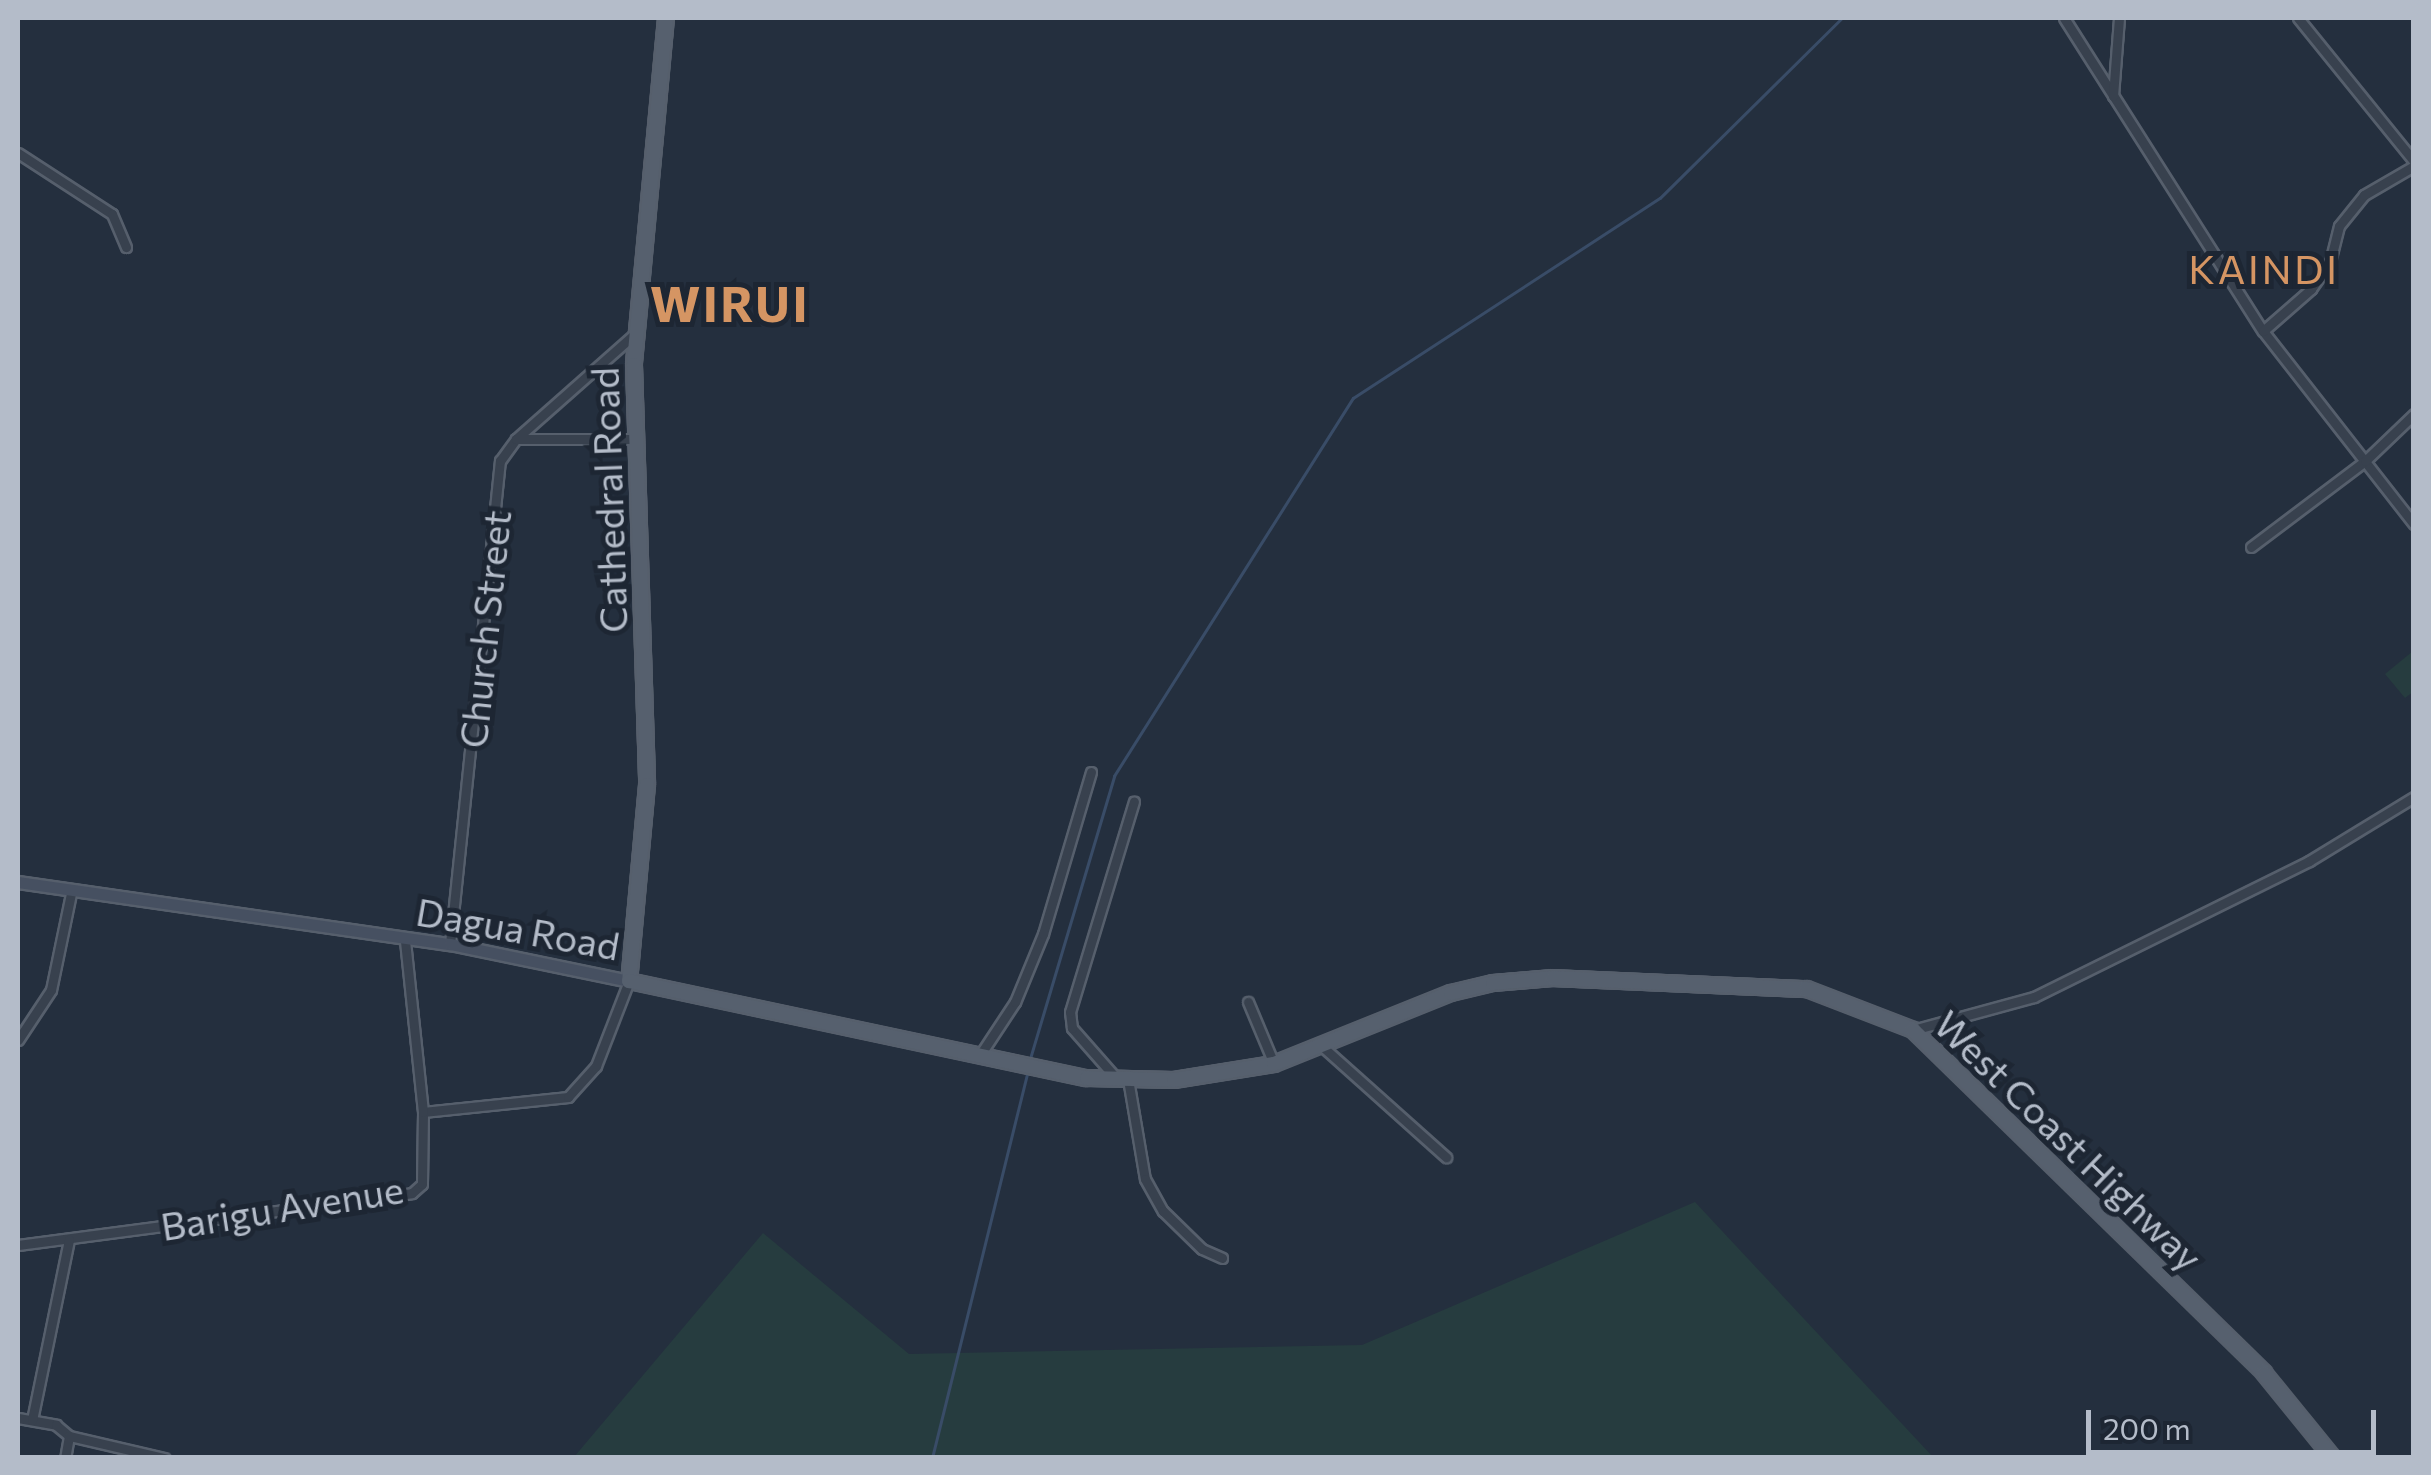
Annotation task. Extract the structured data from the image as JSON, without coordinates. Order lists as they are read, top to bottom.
{
  "streets": {
    "main road": ["Cathedral Road", "Dagua Road", "West Coast Highway"],
    "street": ["Church Street", "Barigu Avenue"]
  },
  "crossings": [
    ["Cathedral Road", "Dagua Road"],
    ["Church Street", "Dagua Road"],
    ["Dagua Road", "West Coast Highway"],
    ["Dagua Road", "Barigu Avenue"]
  ],
  "districts": ["KAINDI", "WIRUI"],
  "scale_bar": "200 m"
}
